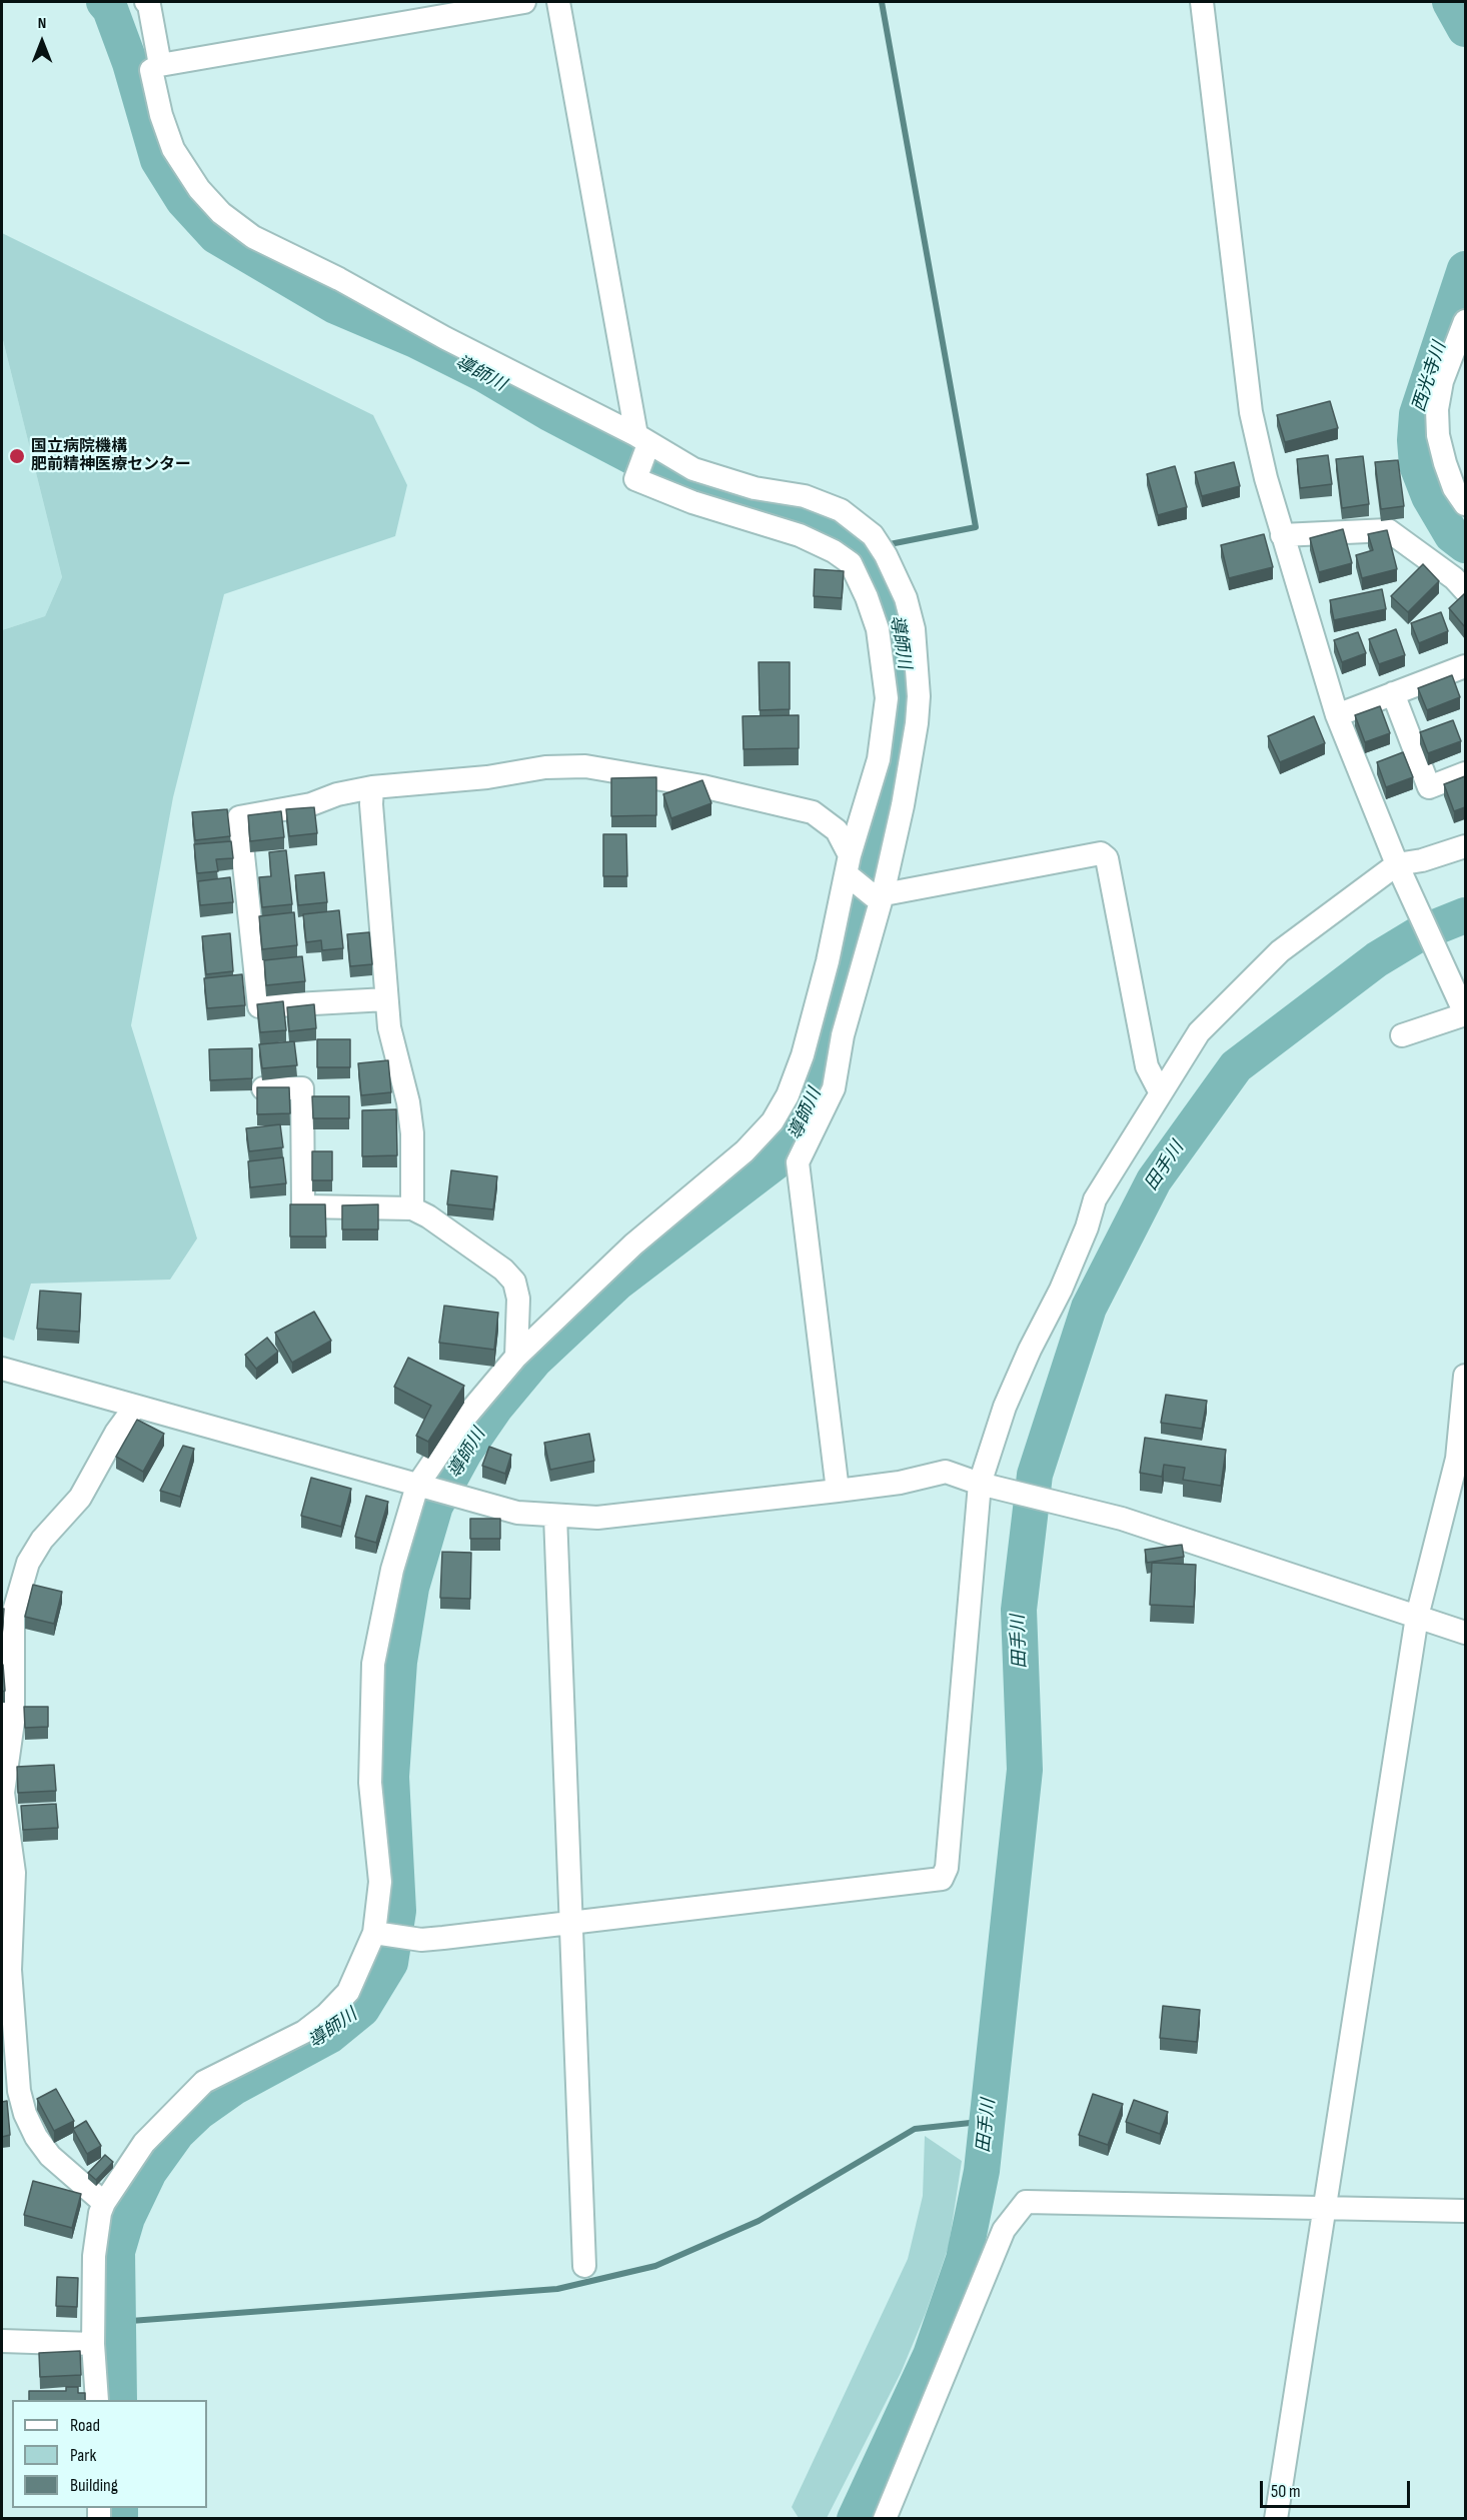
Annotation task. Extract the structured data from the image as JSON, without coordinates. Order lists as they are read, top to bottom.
{
  "water": ["導師川", "西光寺川", "田手川"],
  "places": ["国立病院機構 肥前精神医療センター"],
  "legend": ["Road", "Park", "Building"],
  "scale_bar": "50 m",
  "north": "top"
}
